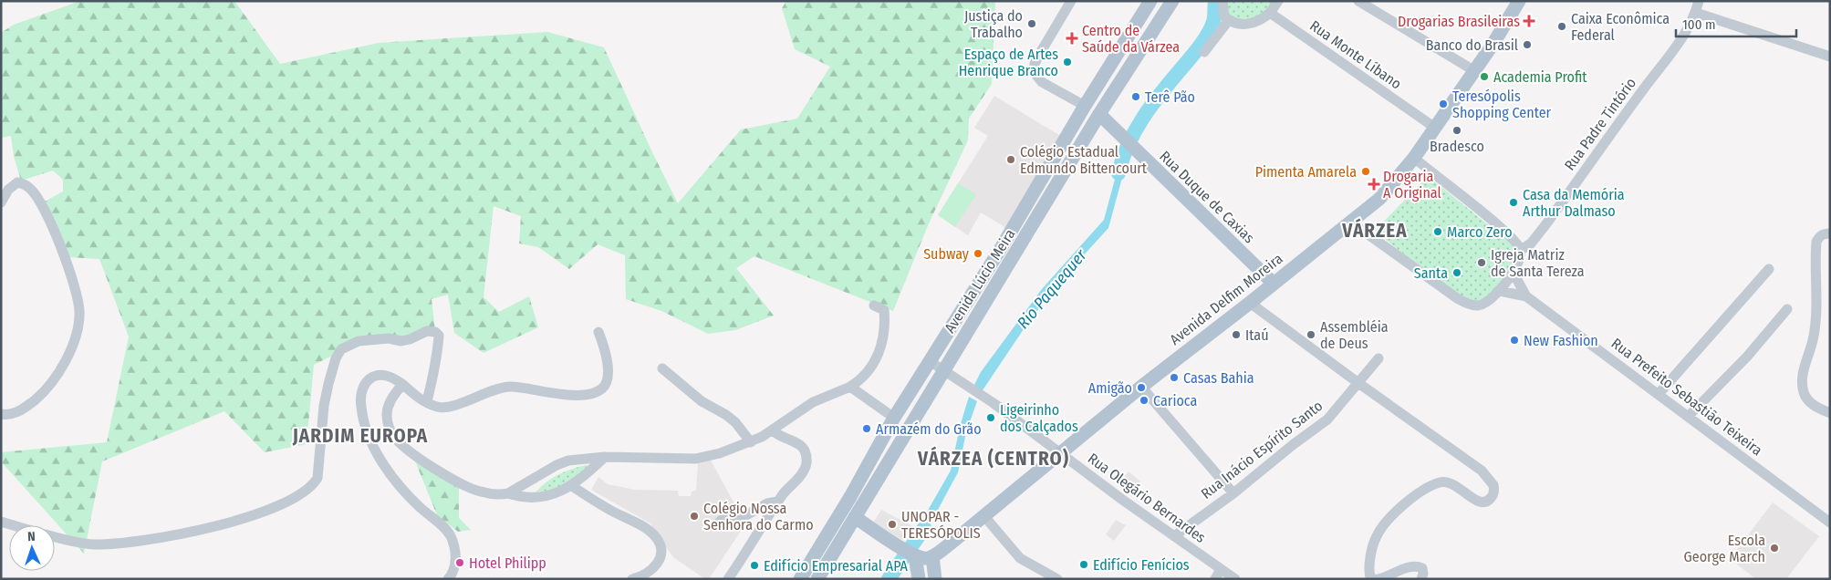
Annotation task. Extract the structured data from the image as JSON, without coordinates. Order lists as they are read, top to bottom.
{
  "streets": {
    "main road": ["Rua Duque de Caxias", "Avenida Lúcio Meira", "Avenida Delfim Moreira"],
    "street": [
      "Rua Monte Líbano",
      "Rua Padre Tintório",
      "Rua Prefeito Sebastião Teixeira",
      "Rua Inácio Espírito Santo",
      "Rua Olegário Bernardes"
    ]
  },
  "crossings": [
    ["Rua Monte Líbano", "Avenida Delfim Moreira"],
    ["Rua Padre Tintório", "Avenida Delfim Moreira"],
    ["Rua Duque de Caxias", "Avenida Lúcio Meira"],
    ["Rua Duque de Caxias", "Avenida Delfim Moreira"],
    ["Avenida Lúcio Meira", "Rua Olegário Bernardes"],
    ["Avenida Delfim Moreira", "Rua Olegário Bernardes"],
    ["Rua Inácio Espírito Santo", "Rua Olegário Bernardes"]
  ],
  "districts": ["VÁRZEA", "JARDIM EUROPA", "VÁRZEA (CENTRO)"],
  "water": ["Rio Paquequer"],
  "places": {
    "health": ["Drogarias Brasileiras", "Centro de Saúde da Várzea", "Drogaria A Original"],
    "other": [
      "Justiça do Trabalho",
      "Caixa Econômica Federal",
      "Banco do Brasil",
      "Espaço de Artes Henrique Branco",
      "Academia Profit",
      "Terê Pão",
      "Teresópolis Shopping Center",
      "Bradesco",
      "Colégio Estadual Edmundo Bittencourt",
      "Pimenta Amarela",
      "Casa da Memória Arthur Dalmaso",
      "Marco Zero",
      "Subway",
      "Igreja Matriz de Santa Tereza",
      "Santa",
      "Itaú",
      "Assembléia de Deus",
      "New Fashion",
      "Casas Bahia",
      "Amigão",
      "Carioca",
      "Ligeirinho dos Calçados",
      "Armazém do Grão",
      "Colégio Nossa Senhora do Carmo",
      "UNOPAR - TERESÓPOLIS",
      "Escola George March",
      "Hotel Philipp",
      "Edifício Fenícios",
      "Edifício Empresarial APA"
    ]
  },
  "scale_bar": "100 m",
  "north": "top"
}
